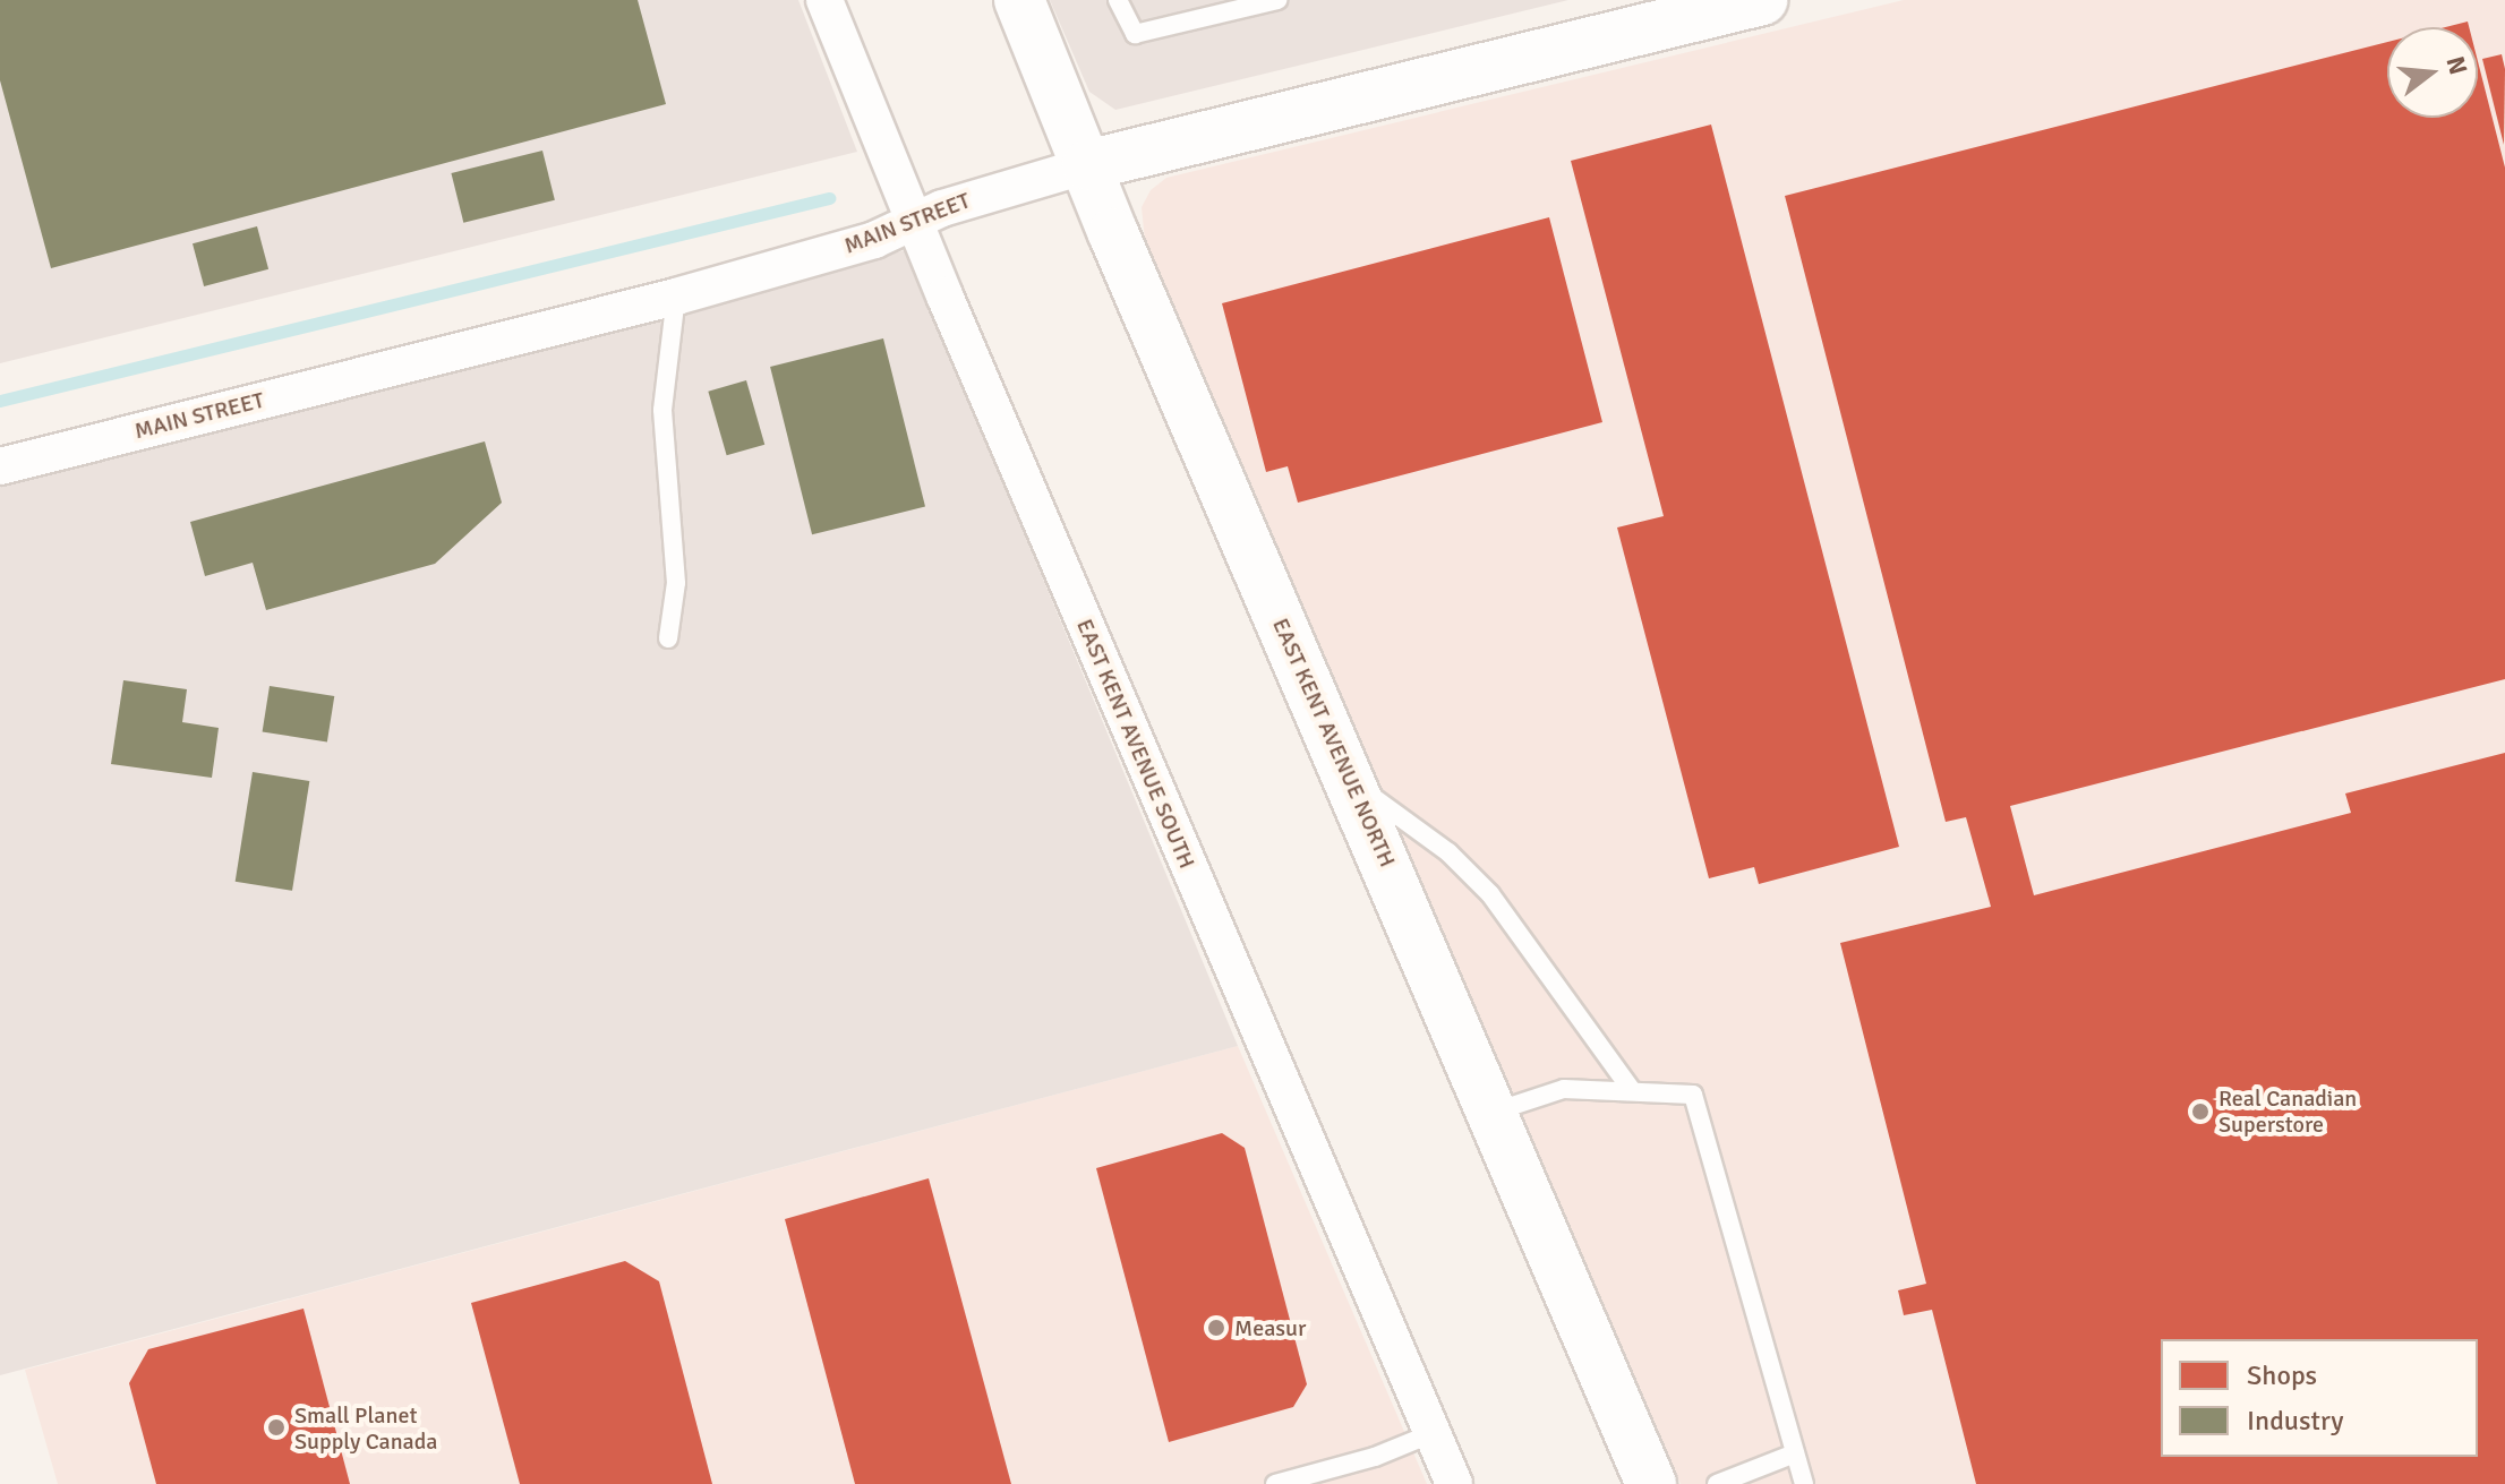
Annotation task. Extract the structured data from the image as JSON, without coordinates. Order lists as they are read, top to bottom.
{
  "streets": {
    "street": ["MAIN STREET", "EAST KENT AVENUE NORTH", "EAST KENT AVENUE SOUTH"]
  },
  "crossings": [
    ["MAIN STREET", "EAST KENT AVENUE NORTH"],
    ["MAIN STREET", "EAST KENT AVENUE SOUTH"]
  ],
  "places": ["Real Canadian Superstore", "Measur", "Small Planet Supply Canada"],
  "legend": ["Shops", "Industry"],
  "north": "right"
}
